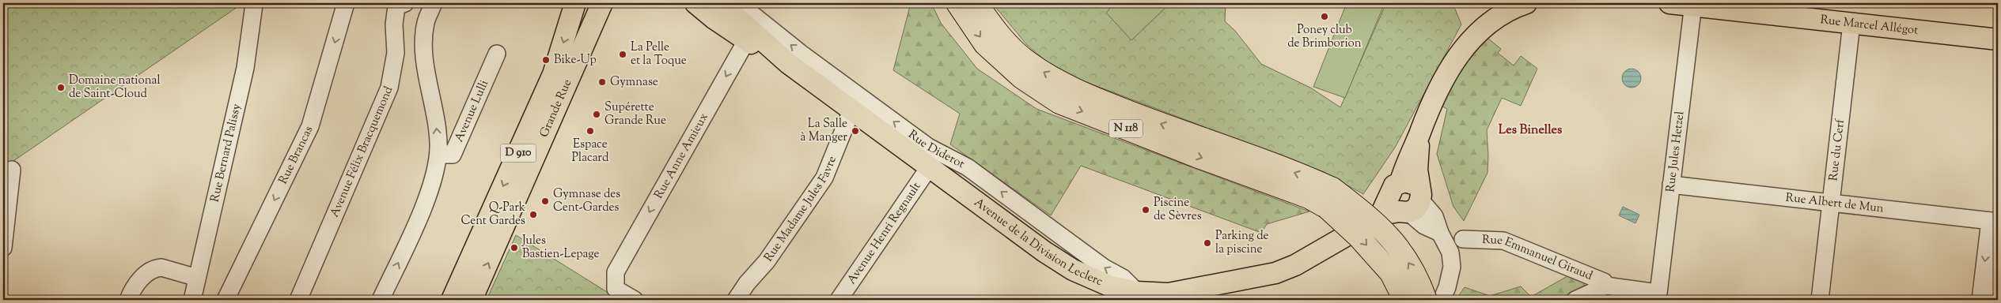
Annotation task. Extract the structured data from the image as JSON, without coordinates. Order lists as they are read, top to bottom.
{
  "streets": {
    "highway": ["N 118"],
    "main road": [
      "Rue Marcel Allégot",
      "Grande Rue",
      "D 910",
      "Avenue de la Division Leclerc"
    ],
    "street": [
      "Avenue Lulli",
      "Rue Diderot",
      "Rue du Cerf",
      "Avenue Félix Bracquemond",
      "Rue Jules Hetzel",
      "Rue Bernard Palissy",
      "Rue Brancas",
      "Rue Anne Amieux",
      "Rue Albert de Mun",
      "Rue Madame Jules Favre",
      "Avenue Henri Regnault",
      "Rue Emmanuel Giraud"
    ]
  },
  "crossings": [
    ["Rue Marcel Allégot", "Rue du Cerf"],
    ["Rue Marcel Allégot", "Rue Jules Hetzel"],
    ["Rue Diderot", "Avenue de la Division Leclerc"],
    ["Rue du Cerf", "Rue Albert de Mun"],
    ["Rue Jules Hetzel", "Rue Albert de Mun"],
    ["Rue Anne Amieux", "Avenue de la Division Leclerc"],
    ["Rue Madame Jules Favre", "Avenue de la Division Leclerc"],
    ["Avenue Henri Regnault", "Avenue de la Division Leclerc"]
  ],
  "one_way": ["Rue Diderot", "Rue Anne Amieux"],
  "districts": ["Les Binelles"],
  "places": [
    "Poney club de Brimborion",
    "La Pelle et la Toque",
    "Bike-Up",
    "Gymnase",
    "Domaine national de Saint-Cloud",
    "Supérette Grande Rue",
    "Espace Placard",
    "La Salle à Manger",
    "Gymnase des Cent-Gardes",
    "Piscine de Sèvres",
    "Q-Park Cent Gardes",
    "Parking de la piscine",
    "Jules Bastien-Lepage"
  ]
}
